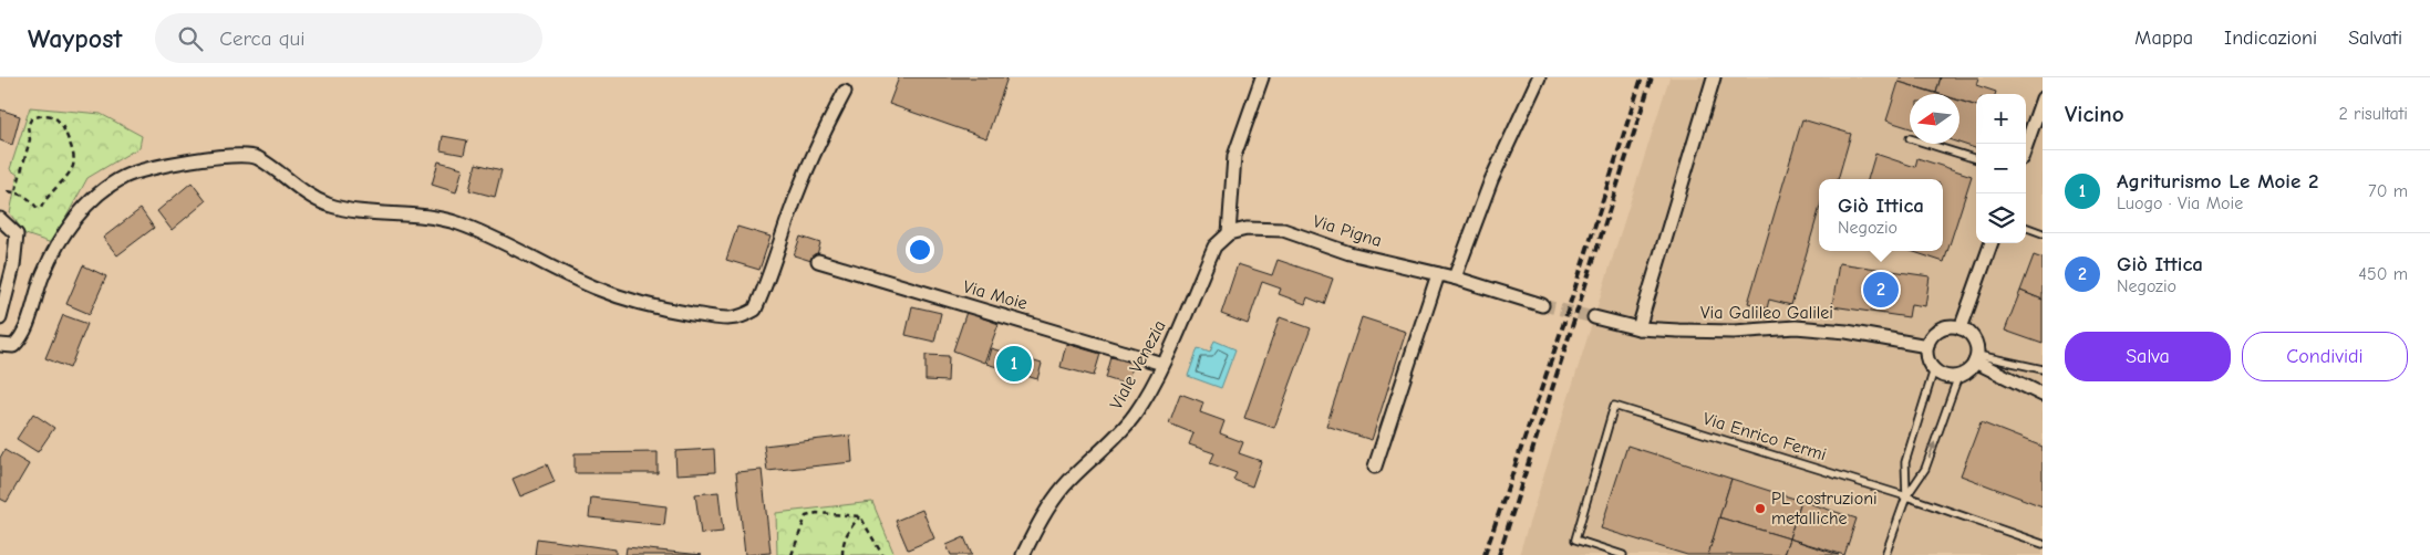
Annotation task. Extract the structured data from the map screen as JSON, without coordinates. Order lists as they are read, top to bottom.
{
  "streets": {
    "street": [
      "Via Pigna",
      "Via Moie",
      "Via Galileo Galilei",
      "Viale Venezia"
    ],
    "lane": ["Via Enrico Fermi"]
  },
  "crossings": [
    ["Via Pigna", "Viale Venezia"],
    ["Via Moie", "Viale Venezia"]
  ],
  "places": ["PL costruzioni metalliche"],
  "north": "left",
  "page": {
    "header": "Waypost",
    "search": "Cerca qui",
    "nav": ["Mappa", "Indicazioni", "Salvati"],
    "heading": ["Vicino", "2 risultati"],
    "map_buttons": ["+", "−"],
    "list": [
      {
        "mark": "1",
        "name": "Agriturismo Le Moie 2",
        "note": "Luogo · Via Moie",
        "value": "70 m"
      },
      {
        "mark": "2",
        "name": "Giò Ittica",
        "note": "Negozio",
        "value": "450 m"
      }
    ],
    "popup": ["Giò Ittica", "Negozio"],
    "pins": ["2", "1"],
    "buttons": ["Salva", "Condividi"]
  }
}
